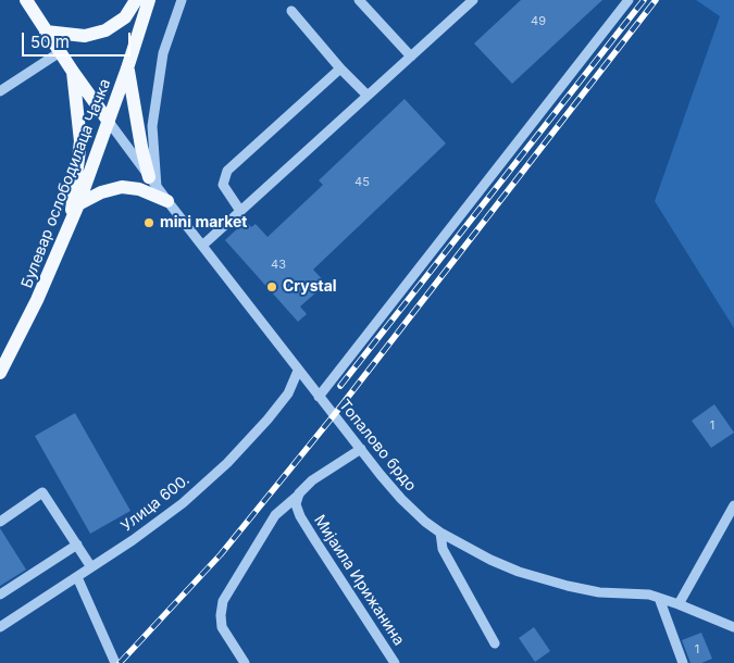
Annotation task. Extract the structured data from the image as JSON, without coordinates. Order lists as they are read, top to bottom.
{
  "streets": {
    "main road": ["Булевар ослободилаца Чачка"],
    "street": ["Топалово брдо", "Улица 600.", "Мијаила Ирижанина"]
  },
  "crossings": [
    ["Булевар ослободилаца Чачка", "Топалово брдо"],
    ["Топалово брдо", "Улица 600."]
  ],
  "places": ["mini market", "Crystal"],
  "house_numbers": [
    "49",
    "45",
    "43",
    "1",
    "1"
  ],
  "scale_bar": "50 m"
}
